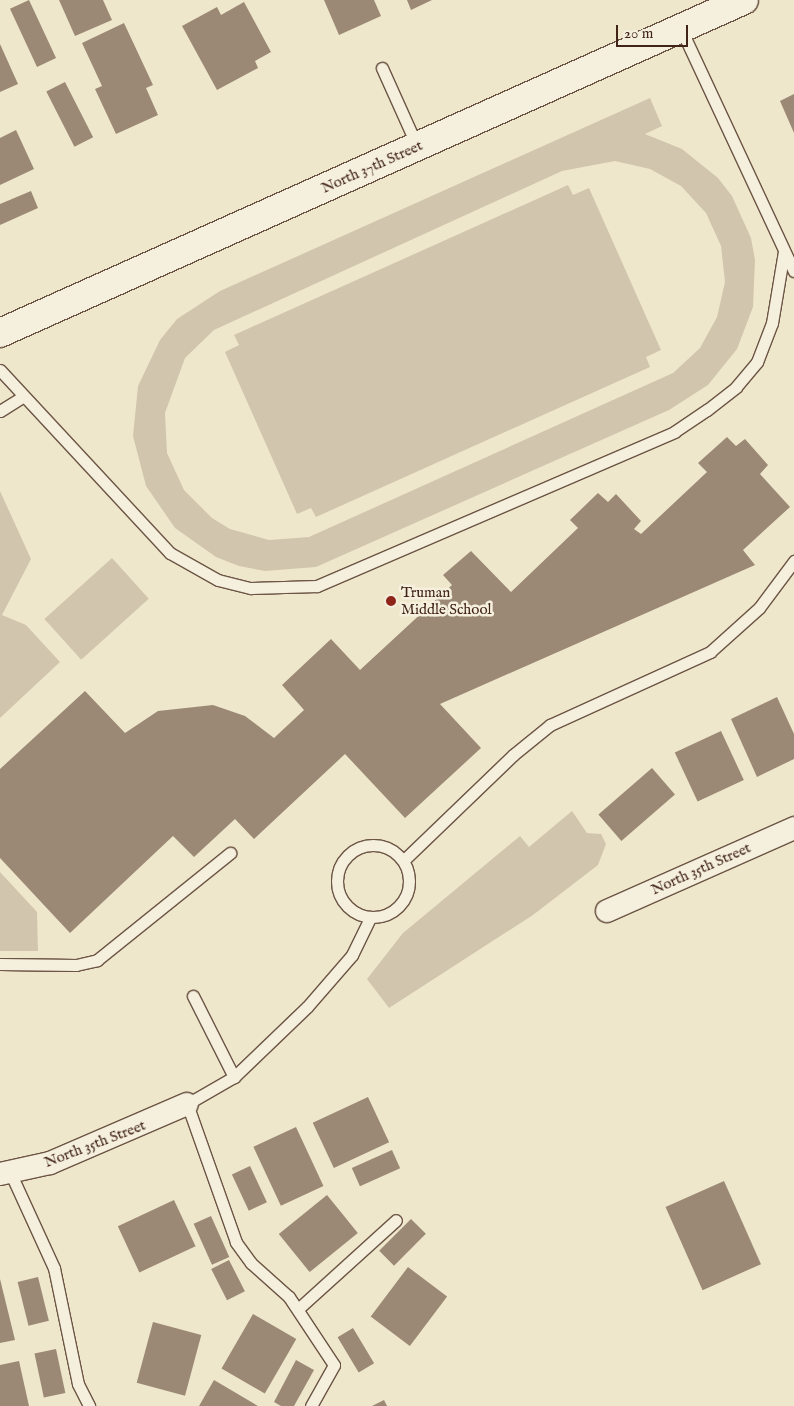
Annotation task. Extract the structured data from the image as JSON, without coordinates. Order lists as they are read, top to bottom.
{
  "streets": {
    "street": ["North 37th Street", "North 35th Street"]
  },
  "places": ["Truman Middle School"],
  "scale_bar": "20 m"
}
